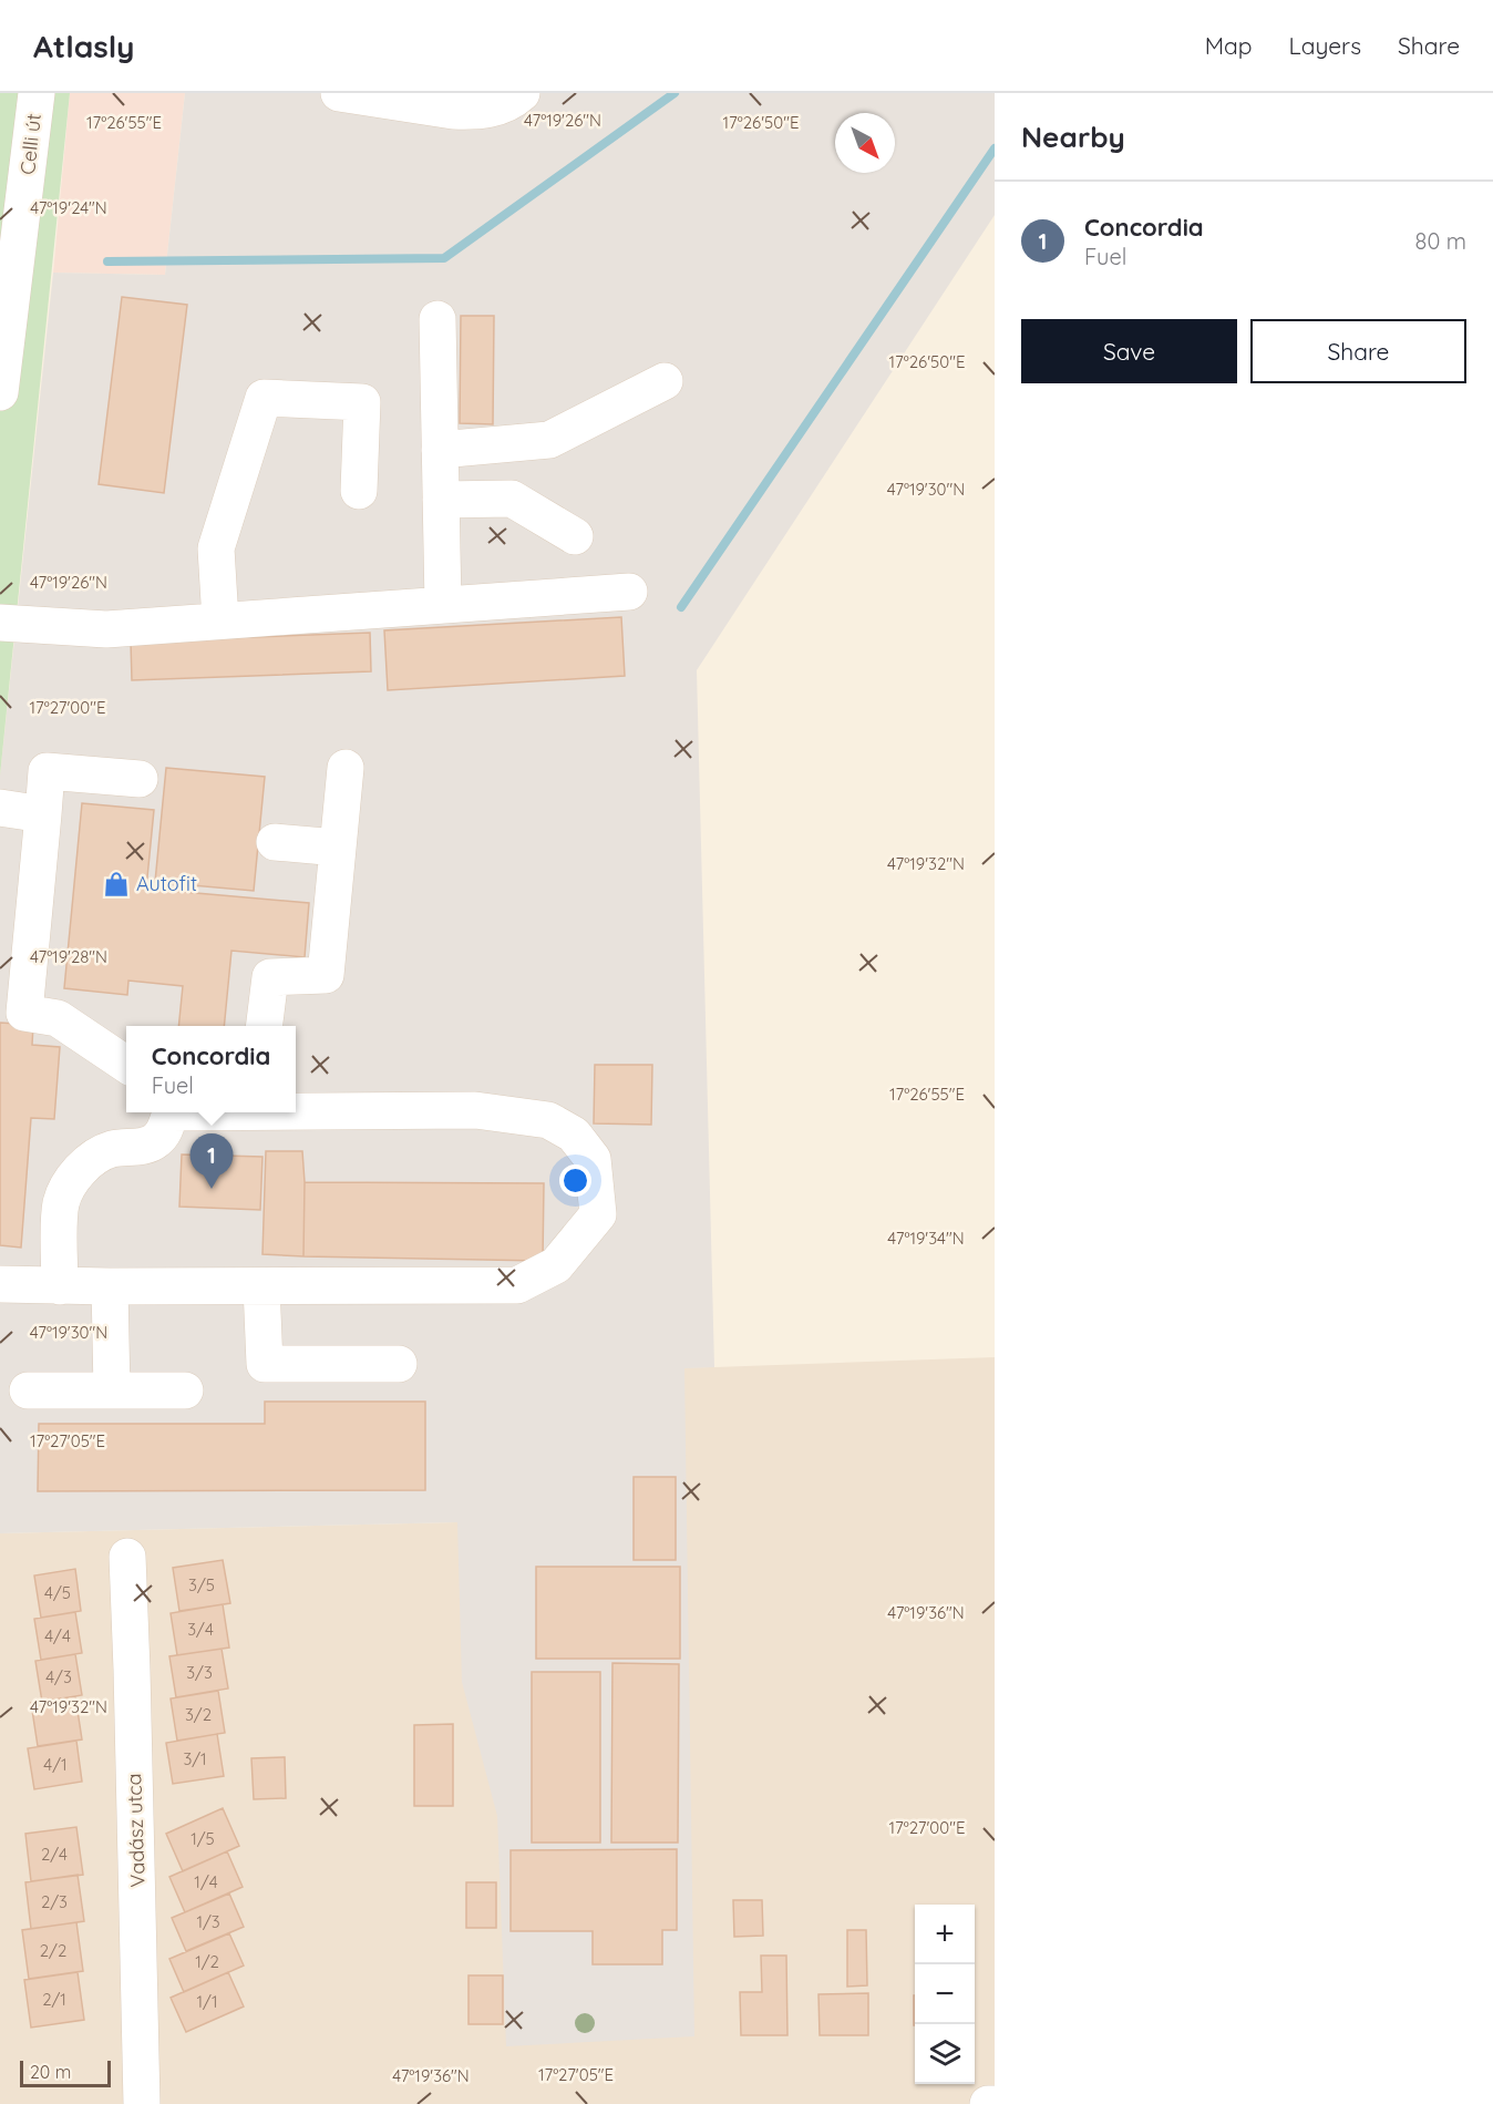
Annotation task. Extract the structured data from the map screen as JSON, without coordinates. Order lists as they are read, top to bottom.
{
  "streets": {
    "street": ["Celli út", "Vadász utca"]
  },
  "places": {
    "shop": ["Autofit"]
  },
  "house_numbers": [
    "3/5",
    "4/5",
    "3/4",
    "4/4",
    "3/3",
    "4/3",
    "3/2",
    "3/1",
    "4/1",
    "1/5",
    "2/4",
    "1/4",
    "2/3",
    "1/3",
    "2/2",
    "1/2",
    "2/1",
    "1/1"
  ],
  "scale_bar": "20 m",
  "north": "bottom right",
  "page": {
    "header": "Atlasly",
    "nav": ["Map", "Layers", "Share"],
    "heading": "Nearby",
    "list": [
      {
        "mark": "1",
        "name": "Concordia",
        "note": "Fuel",
        "value": "80 m"
      }
    ],
    "buttons": ["Save", "Share"],
    "popup": ["Concordia", "Fuel"],
    "pins": "1",
    "map_buttons": ["+", "−"],
    "scale": "20 m"
  },
  "coordinates": [
    "47°19'26\"N",
    "17°26'55\"E",
    "17°26'50\"E",
    "47°19'24\"N",
    "47°19'30\"N",
    "17°27'00\"E",
    "47°19'32\"N",
    "47°19'28\"N",
    "47°19'34\"N",
    "17°27'05\"E",
    "47°19'36\"N"
  ]
}
